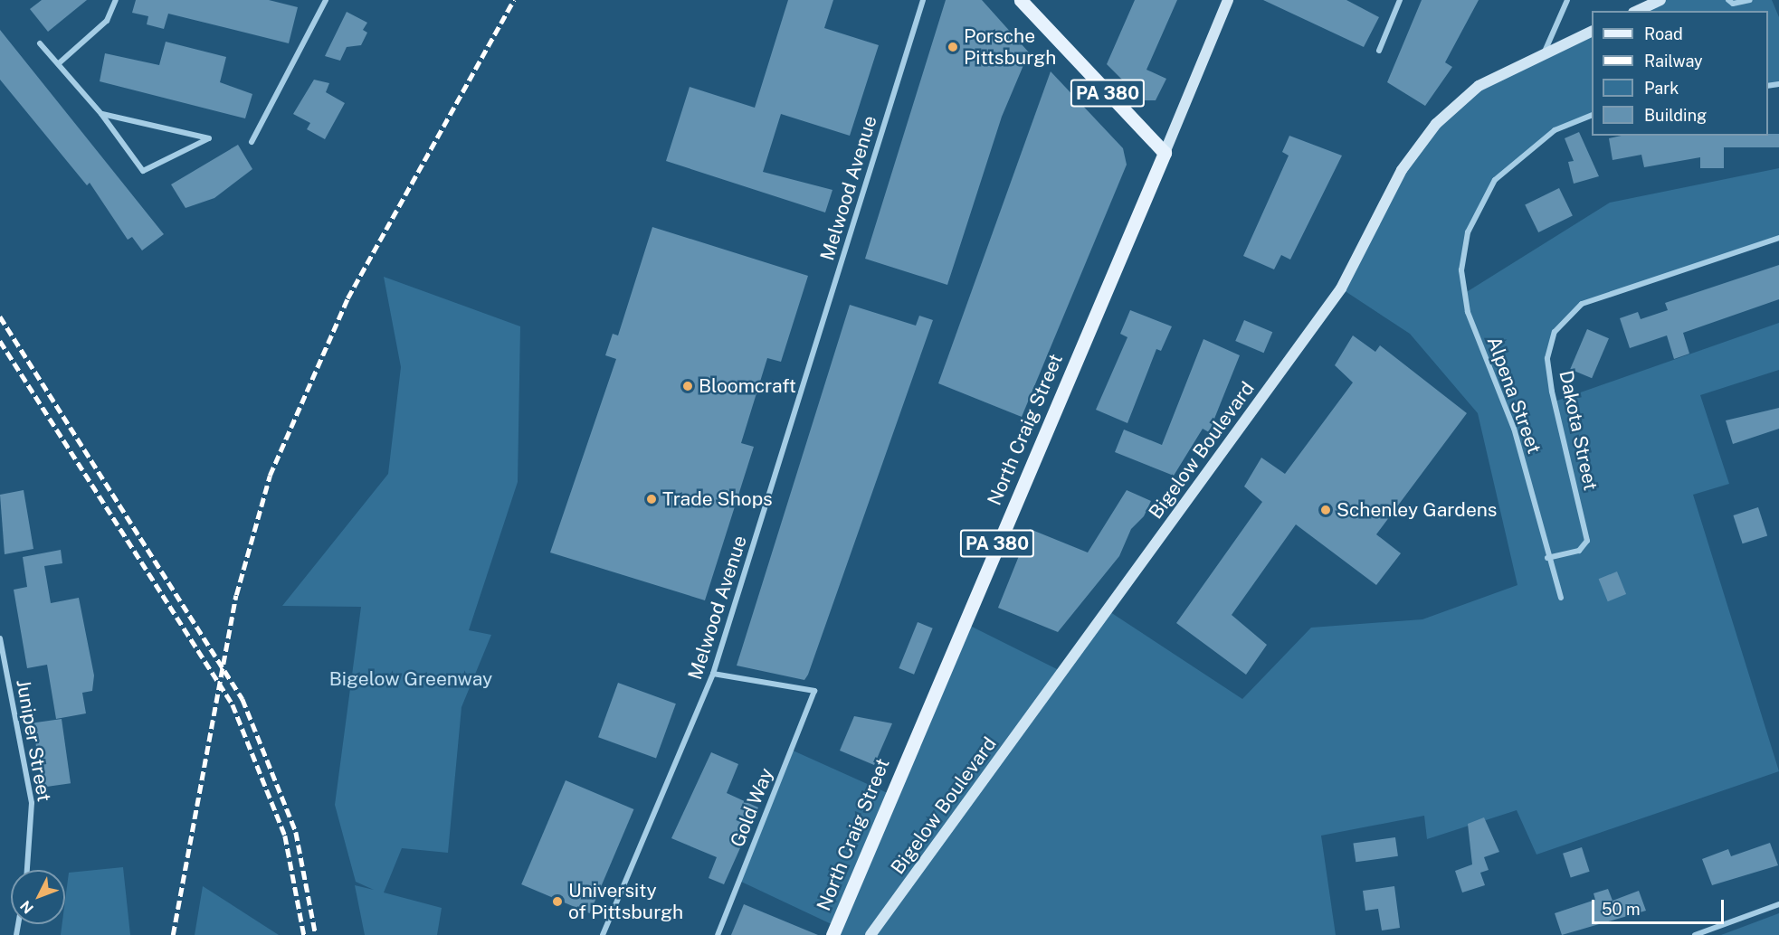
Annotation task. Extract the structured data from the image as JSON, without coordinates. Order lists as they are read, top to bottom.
{
  "streets": {
    "main road": ["PA 380", "North Craig Street", "Bigelow Boulevard"],
    "street": [
      "Melwood Avenue",
      "Alpena Street",
      "Dakota Street",
      "Juniper Street",
      "Gold Way"
    ]
  },
  "crossings": [
    ["PA 380", "North Craig Street"],
    ["Melwood Avenue", "Gold Way"],
    ["Alpena Street", "Dakota Street"]
  ],
  "parks": ["Bigelow Greenway"],
  "places": [
    "Porsche Pittsburgh",
    "Bloomcraft",
    "Trade Shops",
    "Schenley Gardens",
    "University of Pittsburgh"
  ],
  "legend": [
    "Road",
    "Railway",
    "Park",
    "Building"
  ],
  "scale_bar": "50 m",
  "north": "bottom left"
}
